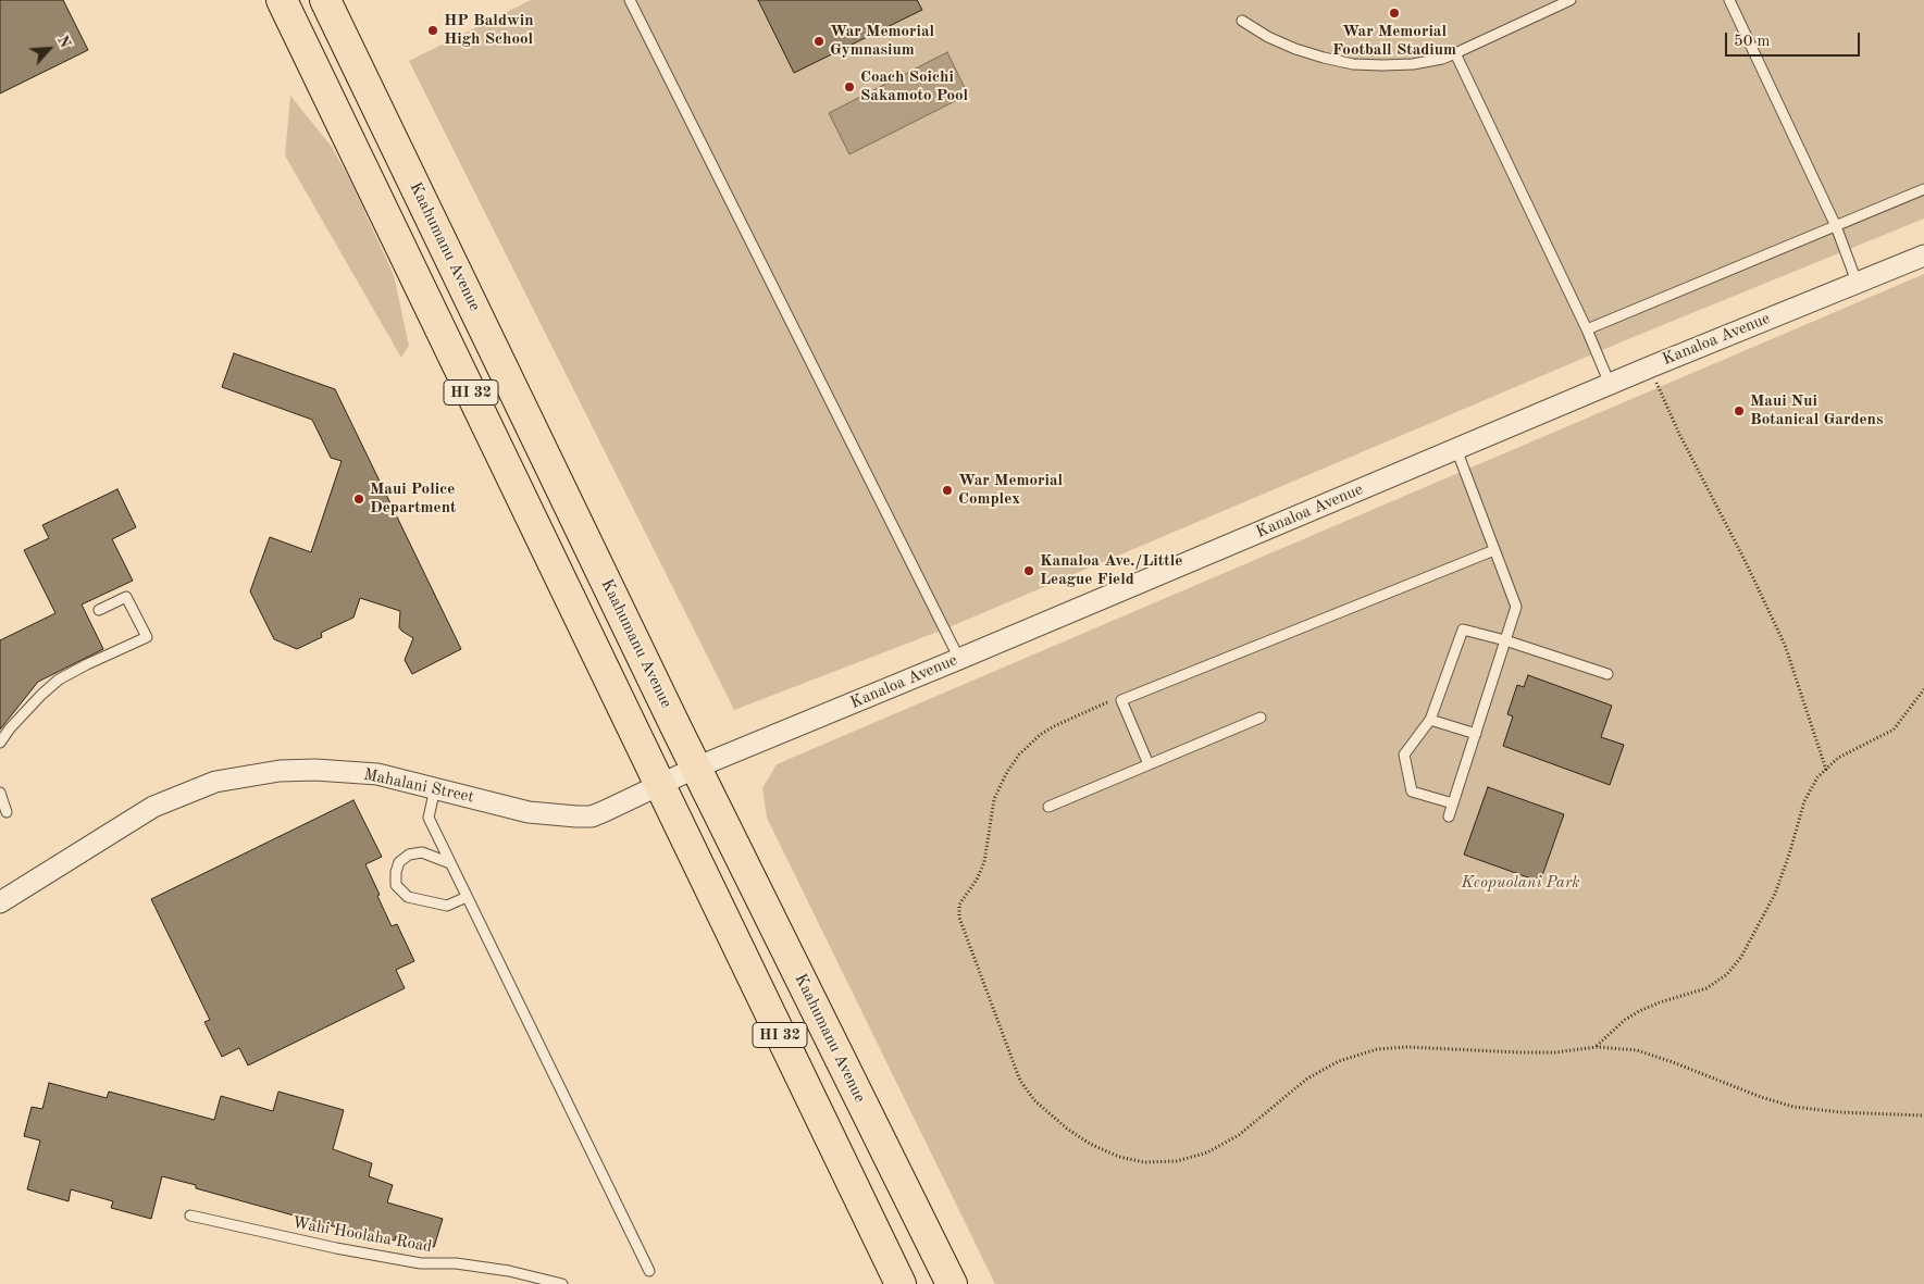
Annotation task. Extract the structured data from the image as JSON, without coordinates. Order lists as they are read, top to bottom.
{
  "streets": {
    "main road": ["Kaahumanu Avenue", "HI 32"],
    "street": ["Kanaloa Avenue", "Mahalani Street"],
    "lane": ["Wahi Hoolaha Road"]
  },
  "crossings": [
    ["Kaahumanu Avenue", "Kanaloa Avenue"],
    ["Kaahumanu Avenue", "Mahalani Street"],
    ["Kanaloa Avenue", "Mahalani Street"],
    ["HI 32", "Mahalani Street"]
  ],
  "parks": ["Keopuolani Park"],
  "places": [
    "War Memorial Football Stadium",
    "HP Baldwin High School",
    "War Memorial Gymnasium",
    "Coach Soichi Sakamoto Pool",
    "Maui Nui Botanical Gardens",
    "War Memorial Complex",
    "Maui Police Department",
    "Kanaloa Ave./Little League Field"
  ],
  "scale_bar": "50 m",
  "north": "top right"
}
